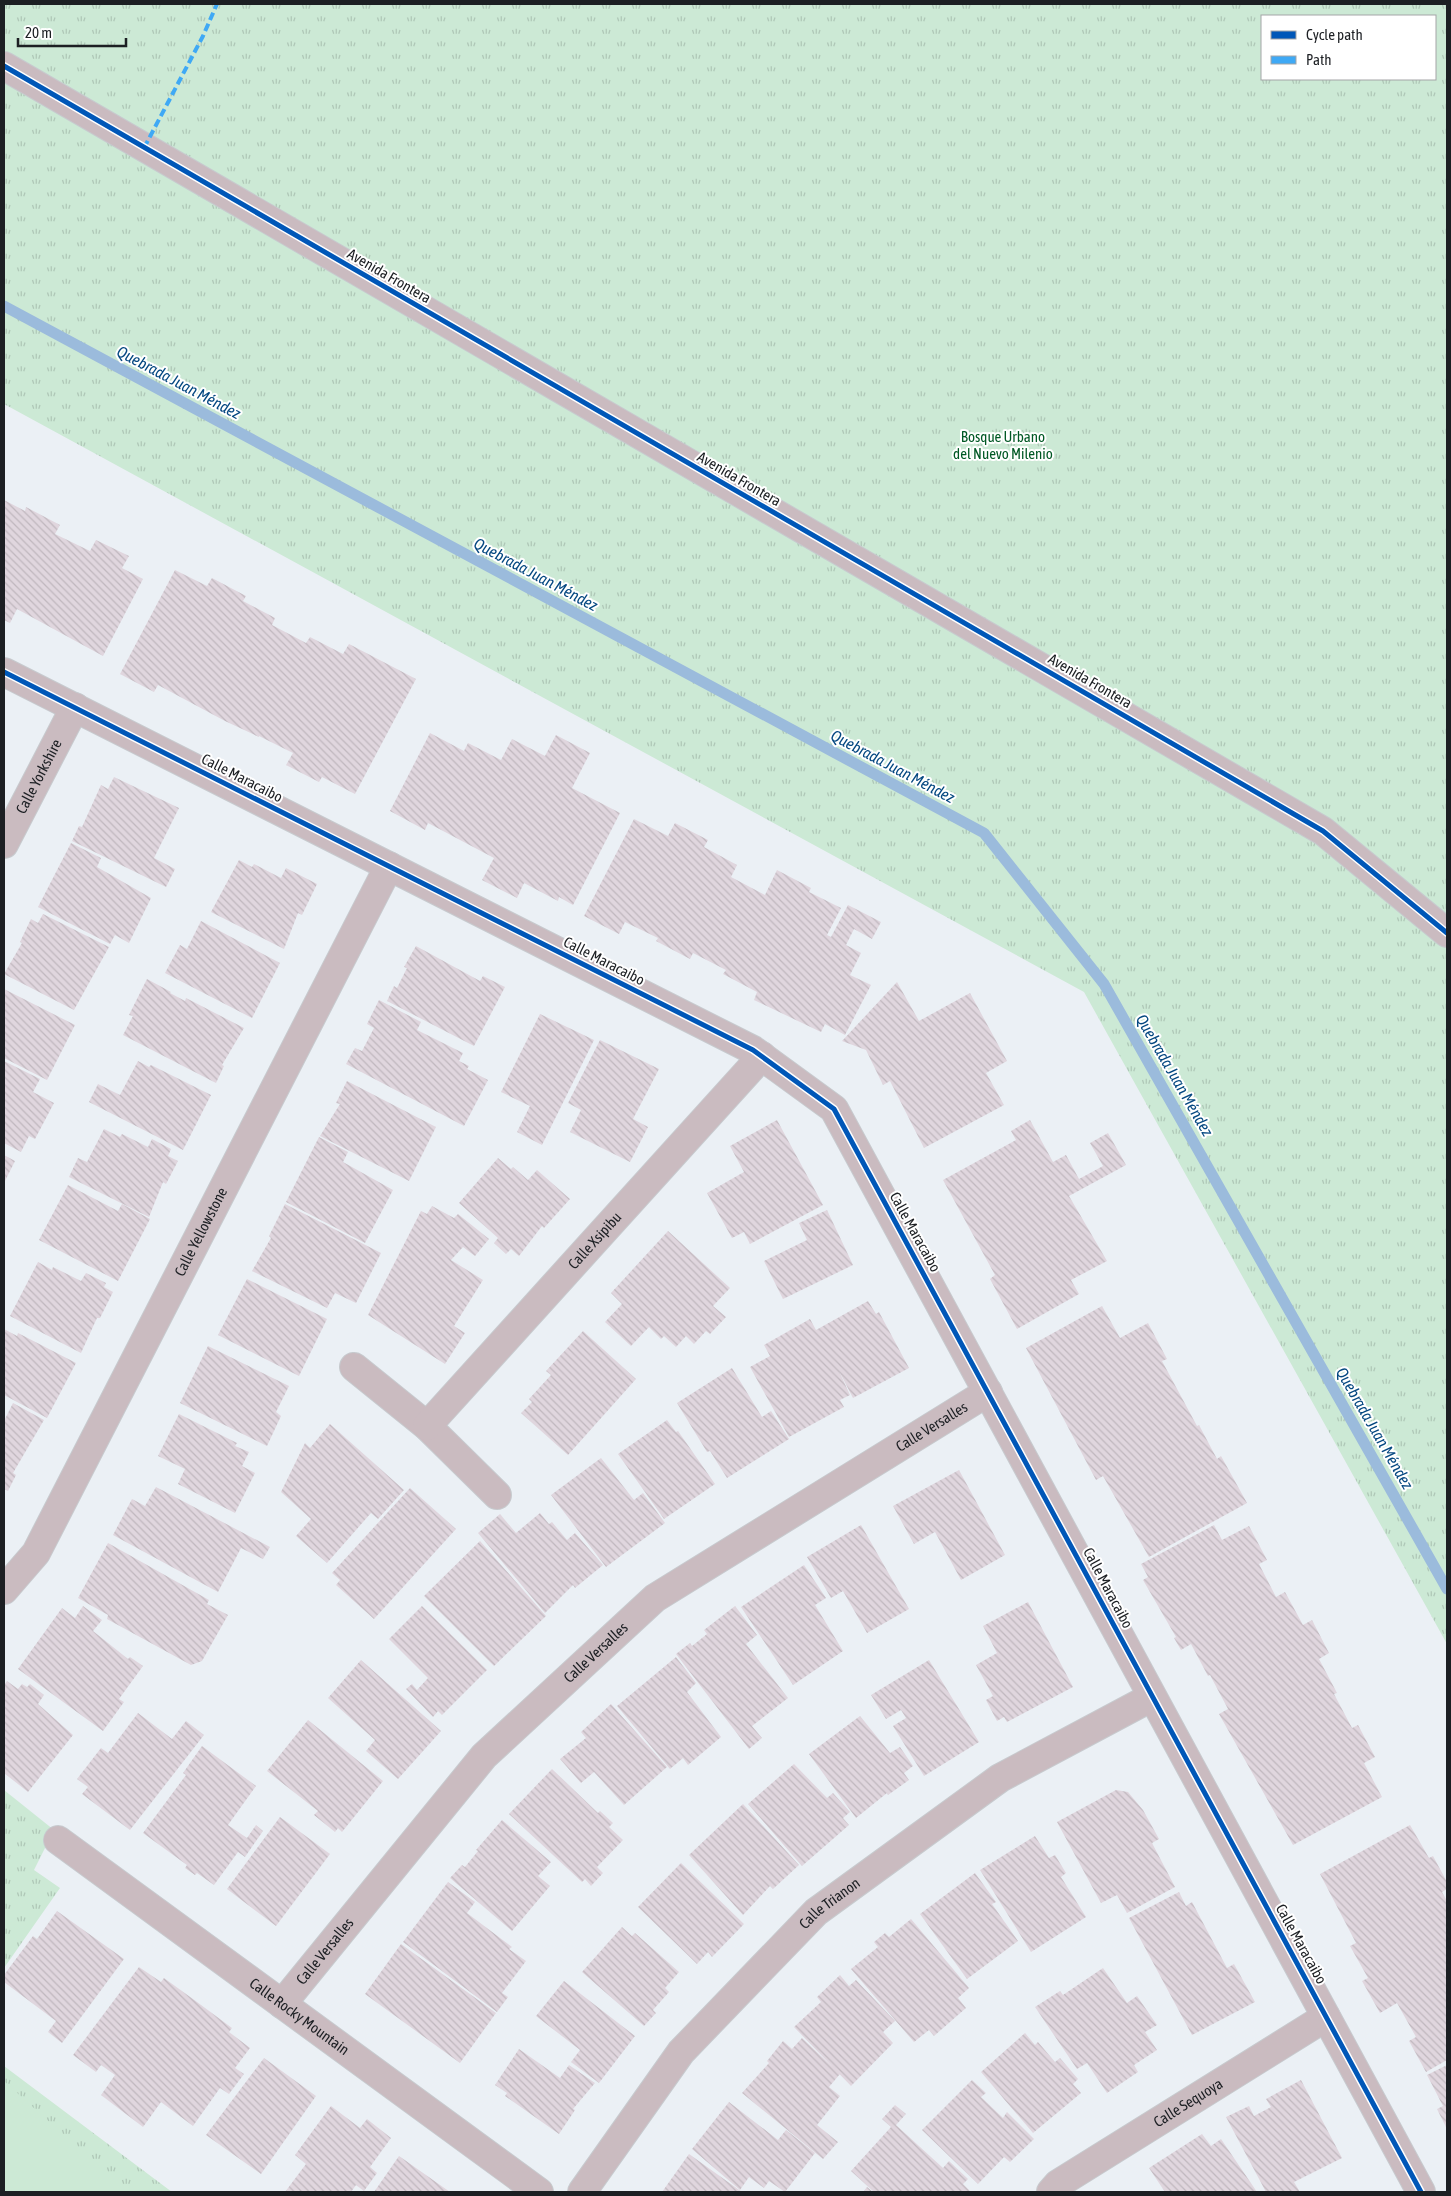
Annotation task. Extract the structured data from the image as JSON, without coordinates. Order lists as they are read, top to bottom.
{
  "streets": {
    "street": [
      "Avenida Frontera",
      "Calle Yorkshire",
      "Calle Maracaibo",
      "Calle Yellowstone",
      "Calle Xsipibu",
      "Calle Versalles",
      "Calle Trianon",
      "Calle Rocky Mountain",
      "Calle Sequoya"
    ]
  },
  "crossings": [
    ["Calle Yorkshire", "Calle Maracaibo"],
    ["Calle Maracaibo", "Calle Yellowstone"],
    ["Calle Maracaibo", "Calle Xsipibu"],
    ["Calle Maracaibo", "Calle Versalles"],
    ["Calle Maracaibo", "Calle Trianon"],
    ["Calle Maracaibo", "Calle Sequoya"],
    ["Calle Versalles", "Calle Rocky Mountain"]
  ],
  "water": ["Quebrada Juan Méndez"],
  "parks": ["Bosque Urbano del Nuevo Milenio"],
  "legend": ["Cycle path", "Path"],
  "scale_bar": "20 m"
}
